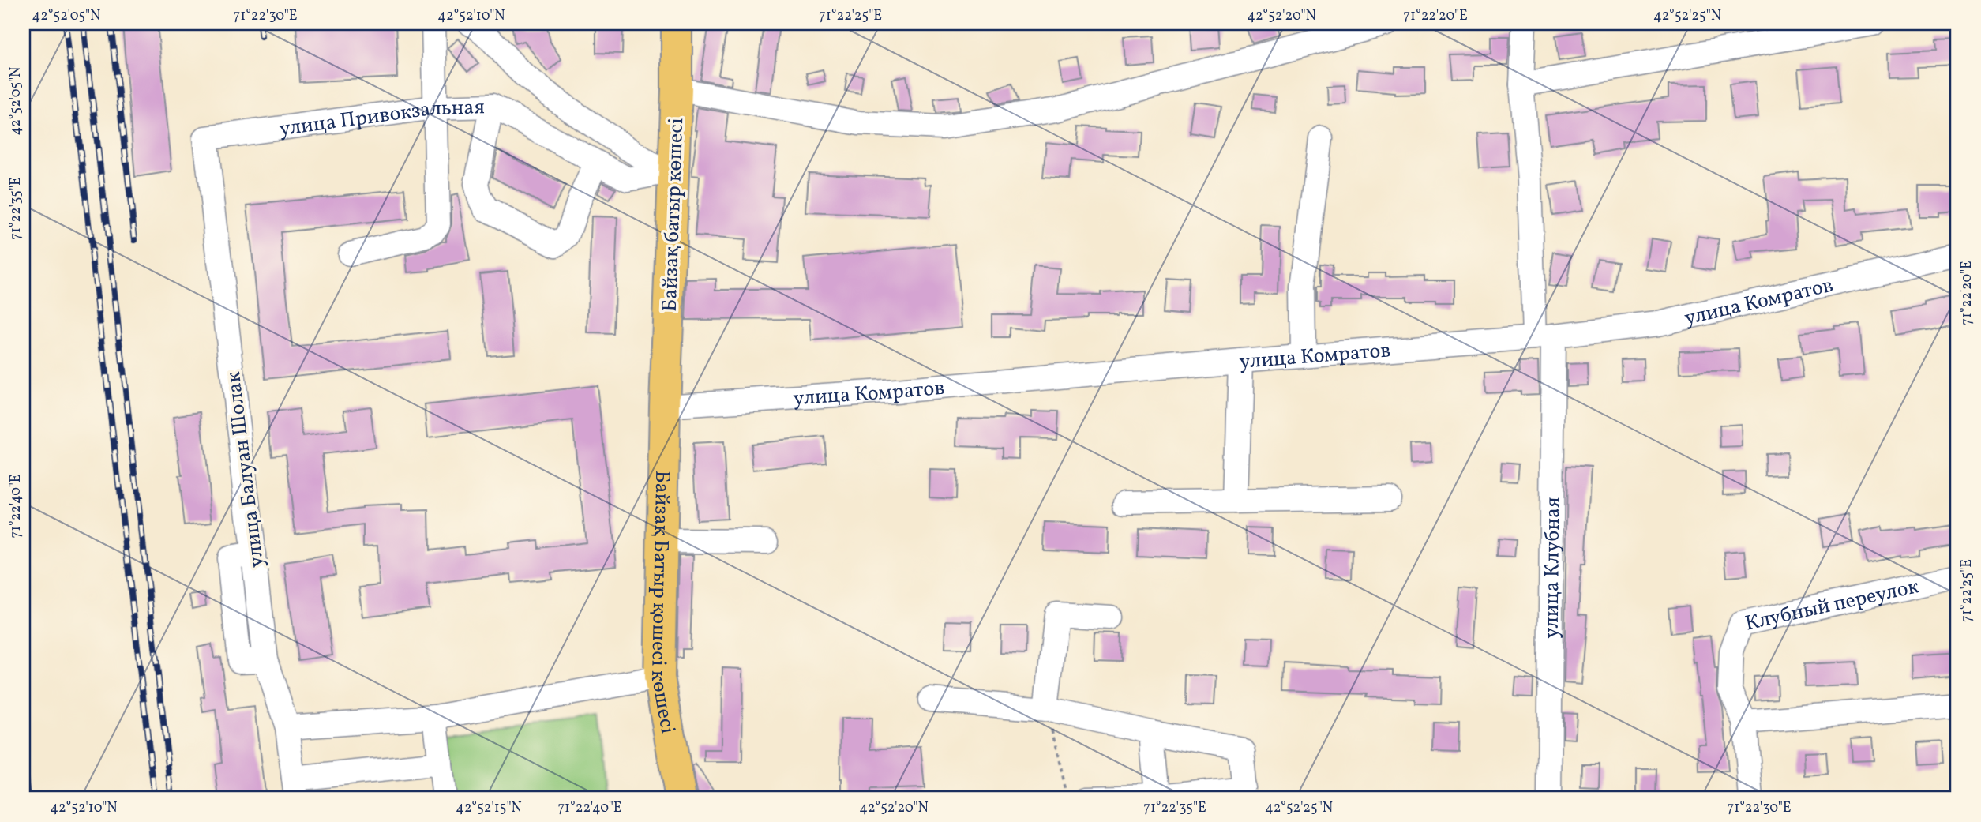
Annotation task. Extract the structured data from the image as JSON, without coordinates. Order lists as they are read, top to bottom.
{
  "streets": {
    "main road": ["Байзақ батыр көшесі", "Байзақ Батыр қөшесі көшесі"],
    "street": [
      "улица Привокзальная",
      "улица Комратов",
      "улица Балуан Шолак",
      "улица Клубная",
      "Клубный переулок"
    ]
  },
  "crossings": [
    ["улица Привокзальная", "Байзақ батыр көшесі"],
    ["улица Привокзальная", "улица Балуан Шолак"],
    ["Байзақ батыр көшесі", "улица Комратов"],
    ["Байзақ батыр көшесі", "Байзақ Батыр қөшесі көшесі"],
    ["улица Комратов", "улица Клубная"],
    ["улица Комратов", "Байзақ Батыр қөшесі көшесі"]
  ],
  "coordinates": [
    "42°52'05\"N",
    "71°22'30\"E",
    "42°52'10\"N",
    "71°22'25\"E",
    "42°52'20\"N",
    "71°22'20\"E",
    "42°52'25\"N",
    "71°22'35\"E",
    "71°22'40\"E",
    "42°52'15\"N"
  ]
}
